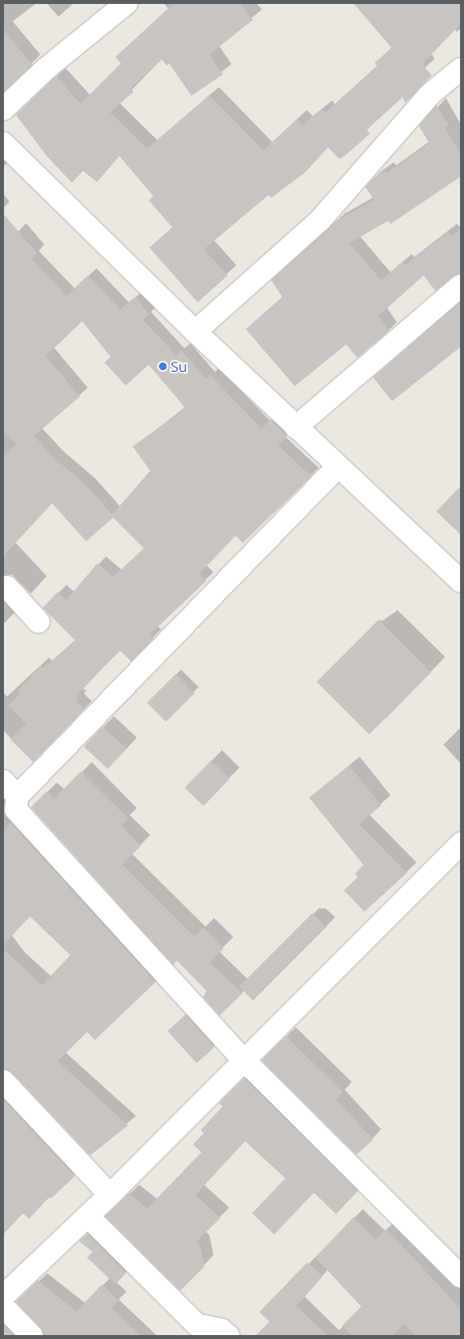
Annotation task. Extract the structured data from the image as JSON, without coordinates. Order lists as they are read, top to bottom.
{
  "places": ["Su"]
}
